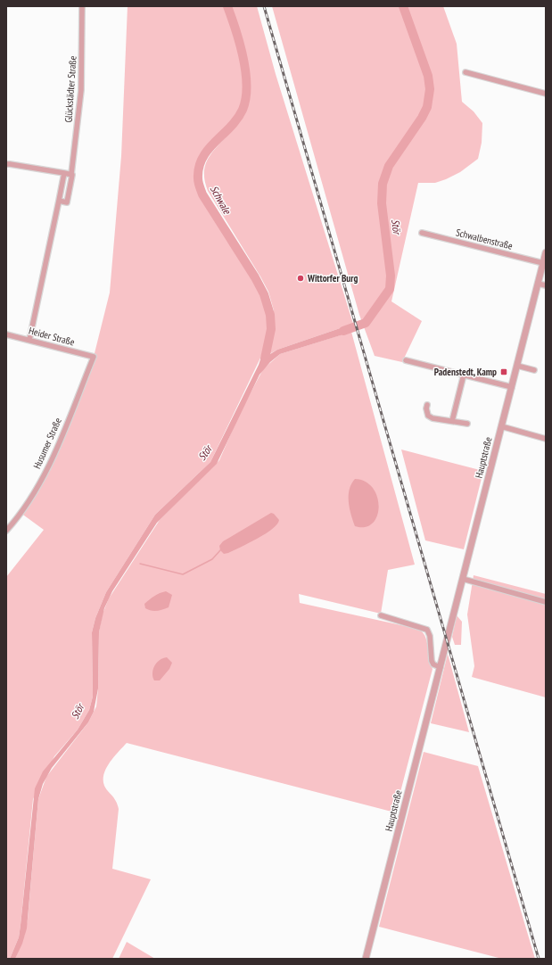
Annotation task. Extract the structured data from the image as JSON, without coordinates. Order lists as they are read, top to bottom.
{
  "streets": {
    "street": [
      "Glückstädter Straße",
      "Schwalbenstraße",
      "Heider Straße",
      "Husumer Straße",
      "Hauptstraße"
    ]
  },
  "crossings": [
    ["Schwalbenstraße", "Hauptstraße"],
    ["Heider Straße", "Husumer Straße"]
  ],
  "water": ["Schwale", "Stör"],
  "places": {
    "other": ["Wittorfer Burg"],
    "transit": ["Padenstedt, Kamp"]
  }
}
